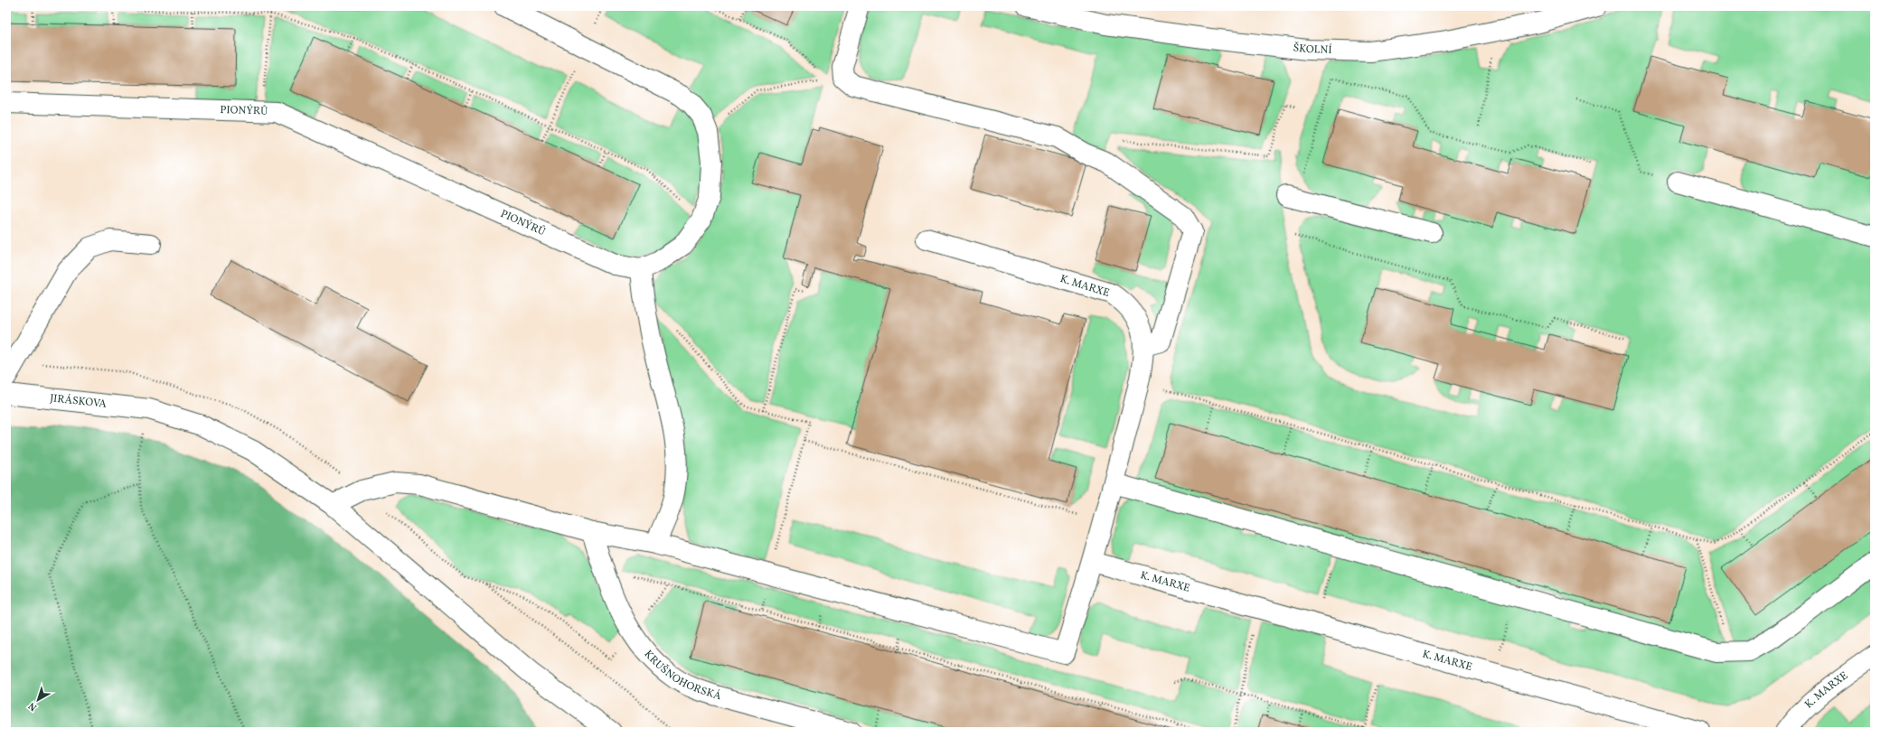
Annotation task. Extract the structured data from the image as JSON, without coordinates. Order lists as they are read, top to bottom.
{
  "streets": {
    "street": [
      "ŠKOLNÍ",
      "PIONÝRŮ",
      "K. MARXE",
      "JIRÁSKOVA",
      "KRUŠNOHORSKÁ"
    ]
  },
  "north": "bottom left"
}
